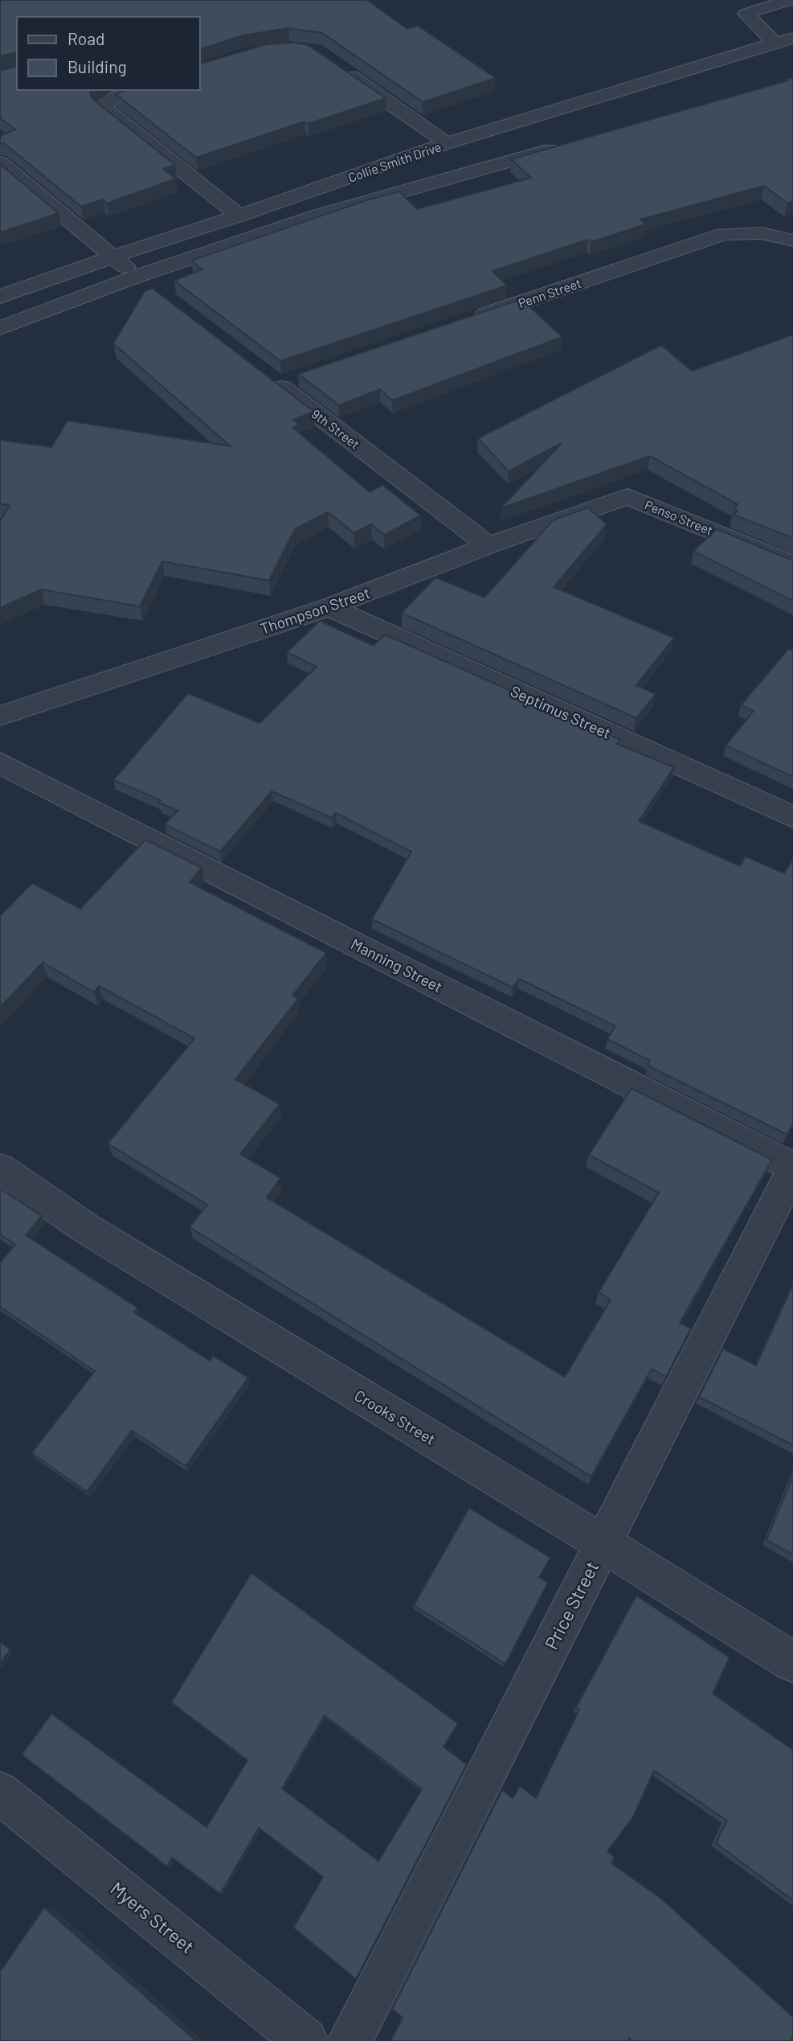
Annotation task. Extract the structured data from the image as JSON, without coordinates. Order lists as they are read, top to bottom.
{
  "streets": {
    "street": [
      "Collie Smith Drive",
      "Penn Street",
      "9th Street",
      "Penso Street",
      "Thompson Street",
      "Septimus Street",
      "Manning Street",
      "Crooks Street",
      "Price Street",
      "Myers Street"
    ]
  },
  "crossings": [
    ["9th Street", "Thompson Street"],
    ["Penso Street", "Thompson Street"],
    ["Thompson Street", "Septimus Street"],
    ["Manning Street", "Price Street"],
    ["Crooks Street", "Price Street"]
  ],
  "legend": ["Road", "Building"]
}
